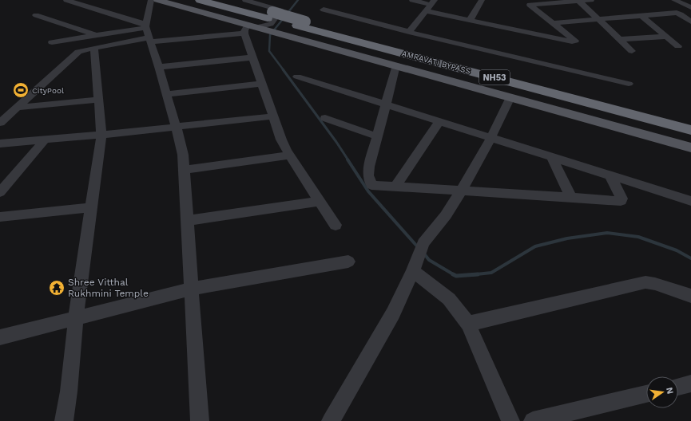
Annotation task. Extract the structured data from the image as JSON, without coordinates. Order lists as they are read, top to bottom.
{
  "streets": {
    "highway": ["AMRAVATI BYPASS", "NH53"]
  },
  "places": {
    "sports": ["CityPool"],
    "temple": ["Shree Vitthal Rukhmini Temple"]
  },
  "north": "right"
}
